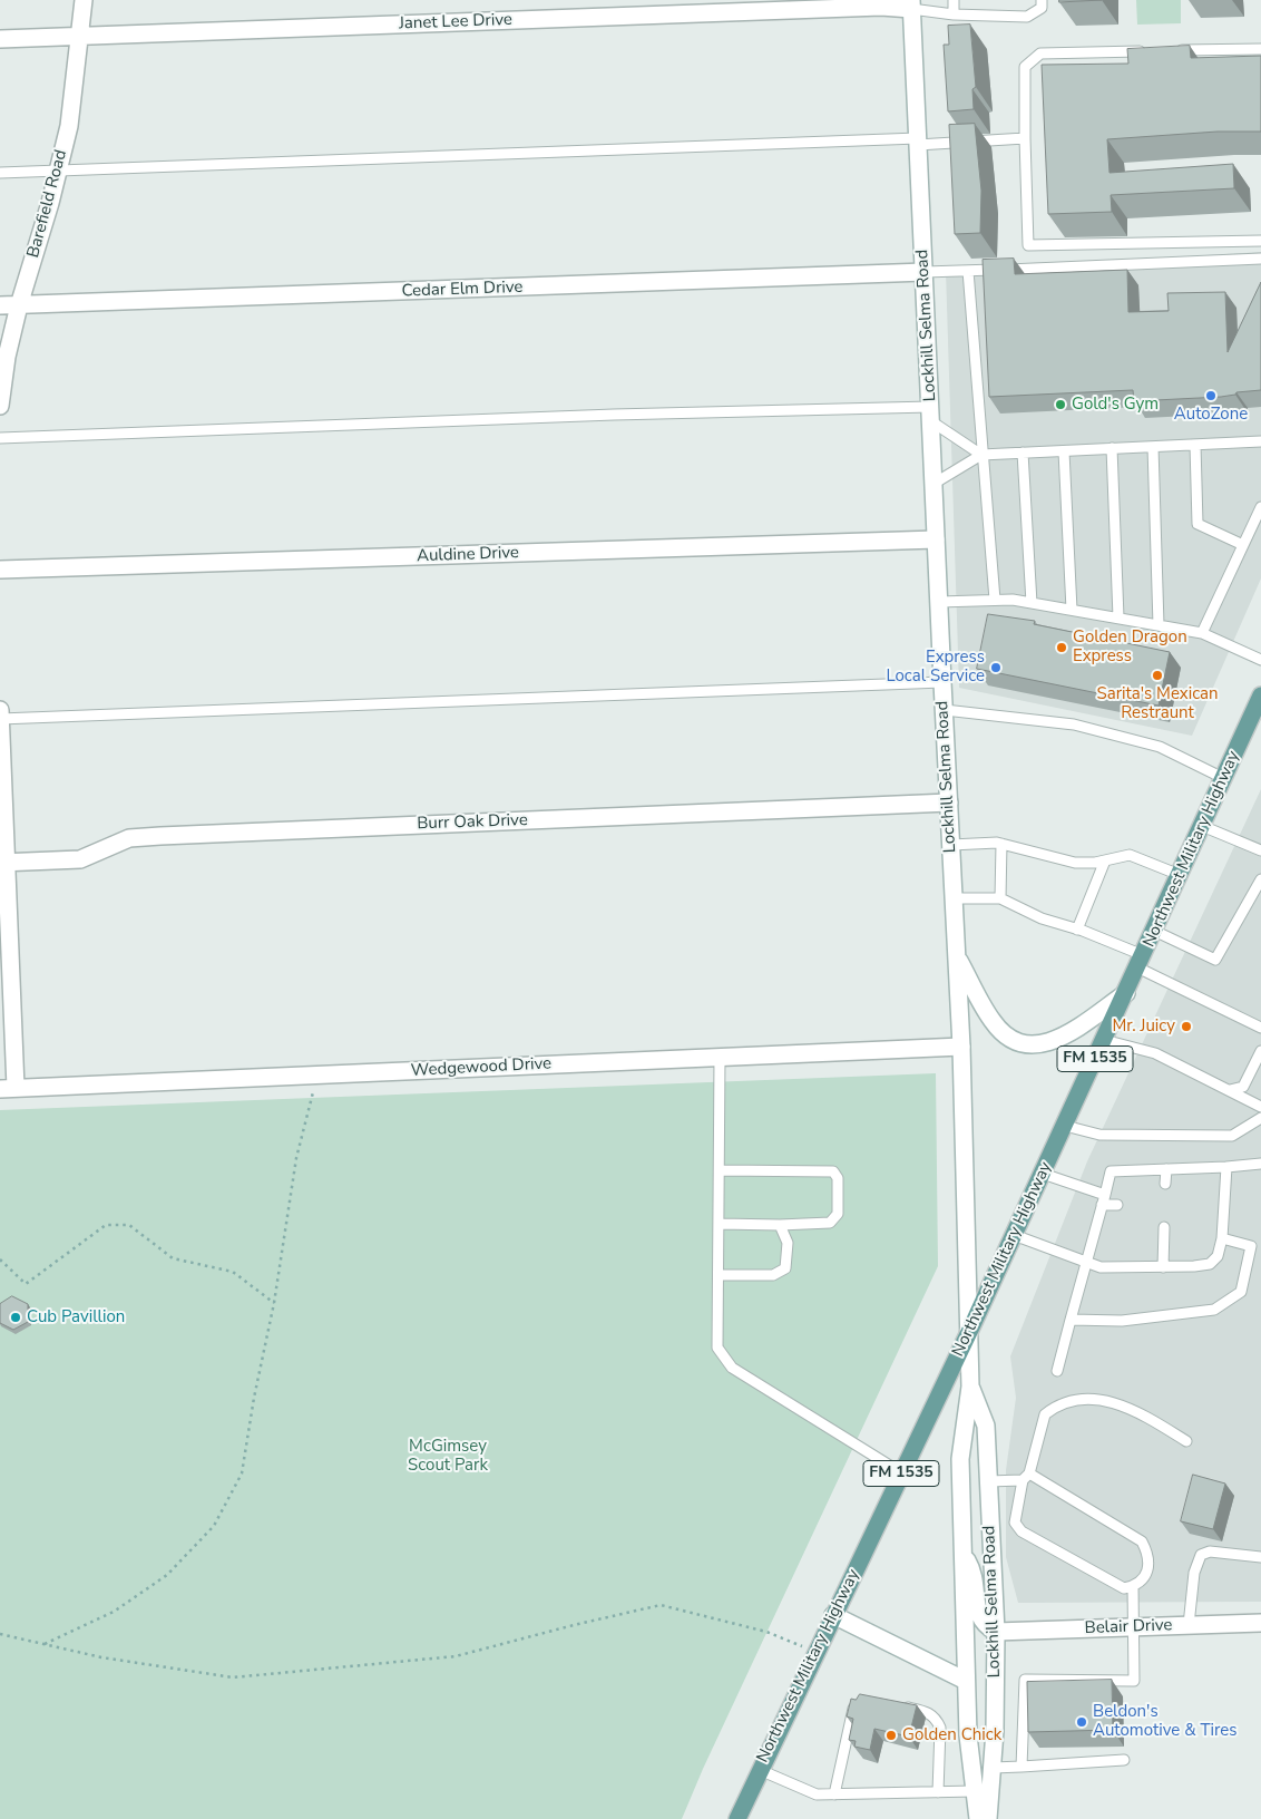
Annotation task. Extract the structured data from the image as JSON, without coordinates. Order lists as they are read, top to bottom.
{
  "streets": {
    "main road": ["Northwest Military Highway", "FM 1535"],
    "street": [
      "Janet Lee Drive",
      "Barefield Road",
      "Cedar Elm Drive",
      "Lockhill Selma Road",
      "Auldine Drive",
      "Burr Oak Drive",
      "Wedgewood Drive",
      "Belair Drive"
    ]
  },
  "crossings": [
    ["Janet Lee Drive", "Barefield Road"],
    ["Janet Lee Drive", "Lockhill Selma Road"],
    ["Barefield Road", "Cedar Elm Drive"],
    ["Cedar Elm Drive", "Lockhill Selma Road"],
    ["Lockhill Selma Road", "Auldine Drive"],
    ["Lockhill Selma Road", "Burr Oak Drive"],
    ["Lockhill Selma Road", "Northwest Military Highway"],
    ["Lockhill Selma Road", "Wedgewood Drive"],
    ["Lockhill Selma Road", "Belair Drive"]
  ],
  "parks": ["McGimsey Scout Park"],
  "places": [
    "AutoZone",
    "Gold's Gym",
    "Golden Dragon Express",
    "Express Local Service",
    "Sarita's Mexican Restraunt",
    "Mr. Juicy",
    "Cub Pavillion",
    "Beldon's Automotive & Tires",
    "Golden Chick"
  ]
}
